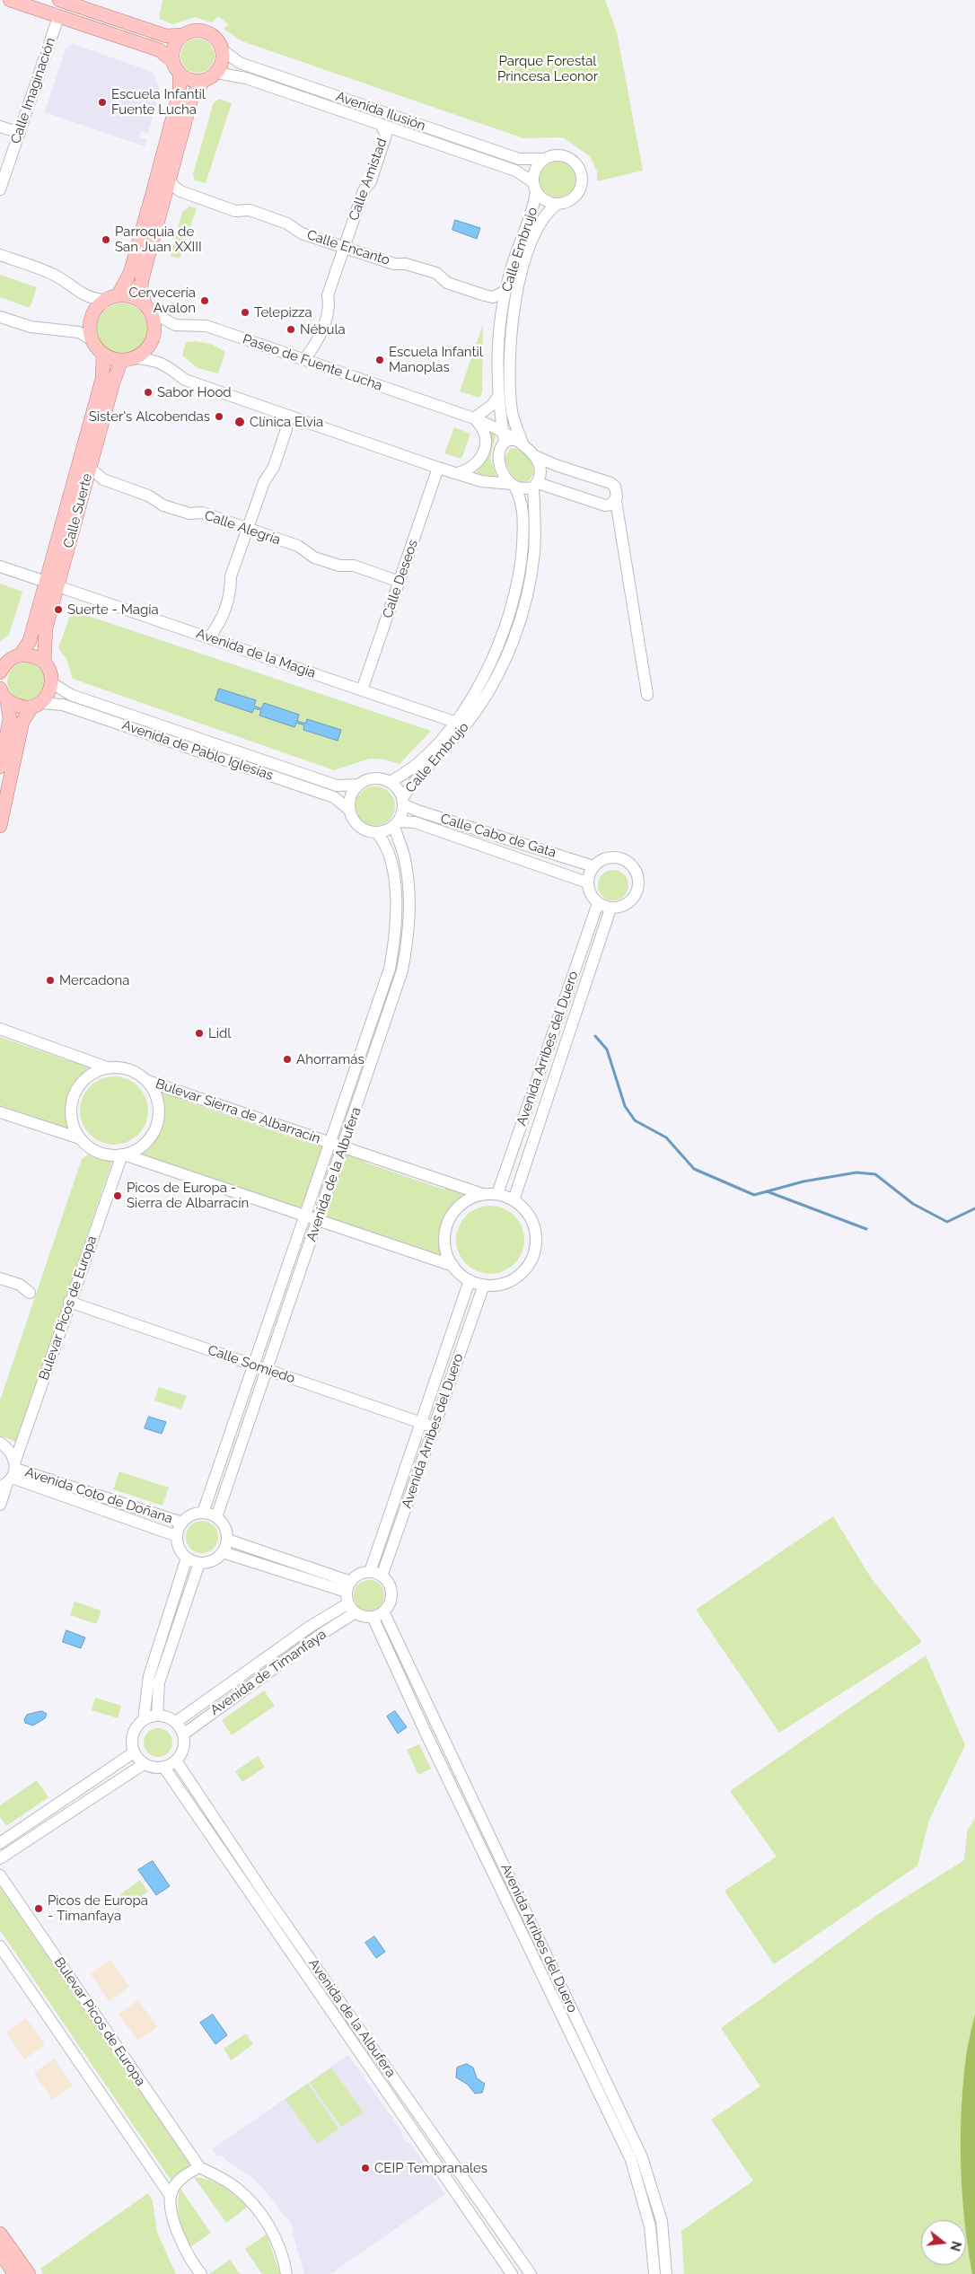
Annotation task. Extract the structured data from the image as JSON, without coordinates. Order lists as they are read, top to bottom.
{
  "streets": {
    "main road": ["Calle Suerte"],
    "street": [
      "Calle Imaginación",
      "Avenida Ilusión",
      "Calle Amistad",
      "Calle Encanto",
      "Calle Embrujo",
      "Paseo de Fuente Lucha",
      "Calle Alegría",
      "Calle Deseos",
      "Avenida de la Magia",
      "Avenida de Pablo Iglesias",
      "Calle Cabo de Gata",
      "Avenida Arribes del Duero",
      "Bulevar Sierra de Albarracín",
      "Avenida de la Albufera",
      "Bulevar Picos de Europa",
      "Calle Somiedo",
      "Avenida Coto de Doñana",
      "Avenida de Timanfaya"
    ]
  },
  "crossings": [
    ["Avenida Ilusión", "Calle Amistad"],
    ["Avenida Ilusión", "Calle Embrujo"],
    ["Calle Amistad", "Calle Encanto"],
    ["Calle Amistad", "Paseo de Fuente Lucha"],
    ["Calle Encanto", "Calle Embrujo"],
    ["Calle Embrujo", "Paseo de Fuente Lucha"],
    ["Calle Embrujo", "Avenida de la Magia"],
    ["Calle Embrujo", "Avenida de Pablo Iglesias"],
    ["Calle Embrujo", "Calle Cabo de Gata"],
    ["Calle Embrujo", "Avenida de la Albufera"],
    ["Paseo de Fuente Lucha", "Calle Suerte"],
    ["Calle Suerte", "Calle Alegría"],
    ["Calle Suerte", "Avenida de la Magia"],
    ["Calle Alegría", "Calle Deseos"],
    ["Calle Deseos", "Avenida de la Magia"],
    ["Avenida de Pablo Iglesias", "Calle Cabo de Gata"],
    ["Avenida de Pablo Iglesias", "Avenida de la Albufera"],
    ["Calle Cabo de Gata", "Avenida Arribes del Duero"],
    ["Calle Cabo de Gata", "Avenida de la Albufera"],
    ["Avenida Arribes del Duero", "Bulevar Sierra de Albarracín"],
    ["Avenida Arribes del Duero", "Calle Somiedo"],
    ["Avenida Arribes del Duero", "Avenida de Timanfaya"],
    ["Bulevar Sierra de Albarracín", "Avenida de la Albufera"],
    ["Bulevar Sierra de Albarracín", "Bulevar Picos de Europa"],
    ["Avenida de la Albufera", "Calle Somiedo"],
    ["Avenida de la Albufera", "Avenida Coto de Doñana"],
    ["Avenida de la Albufera", "Avenida de Timanfaya"],
    ["Bulevar Picos de Europa", "Calle Somiedo"],
    ["Bulevar Picos de Europa", "Avenida Coto de Doñana"]
  ],
  "parks": ["Parque Forestal Princesa Leonor"],
  "places": [
    "Escuela Infantil Fuente Lucha",
    "Parroquia de San Juan XXIII",
    "Cervecería Avalon",
    "Telepizza",
    "Nébula",
    "Escuela Infantil Manoplas",
    "Sabor Hood",
    "Sister's Alcobendas",
    "Clínica Elvia",
    "Suerte - Magia",
    "Mercadona",
    "Lidl",
    "Ahorramás",
    "Picos de Europa - Sierra de Albarracín",
    "Picos de Europa - Timanfaya",
    "CEIP Tempranales"
  ],
  "north": "right"
}
